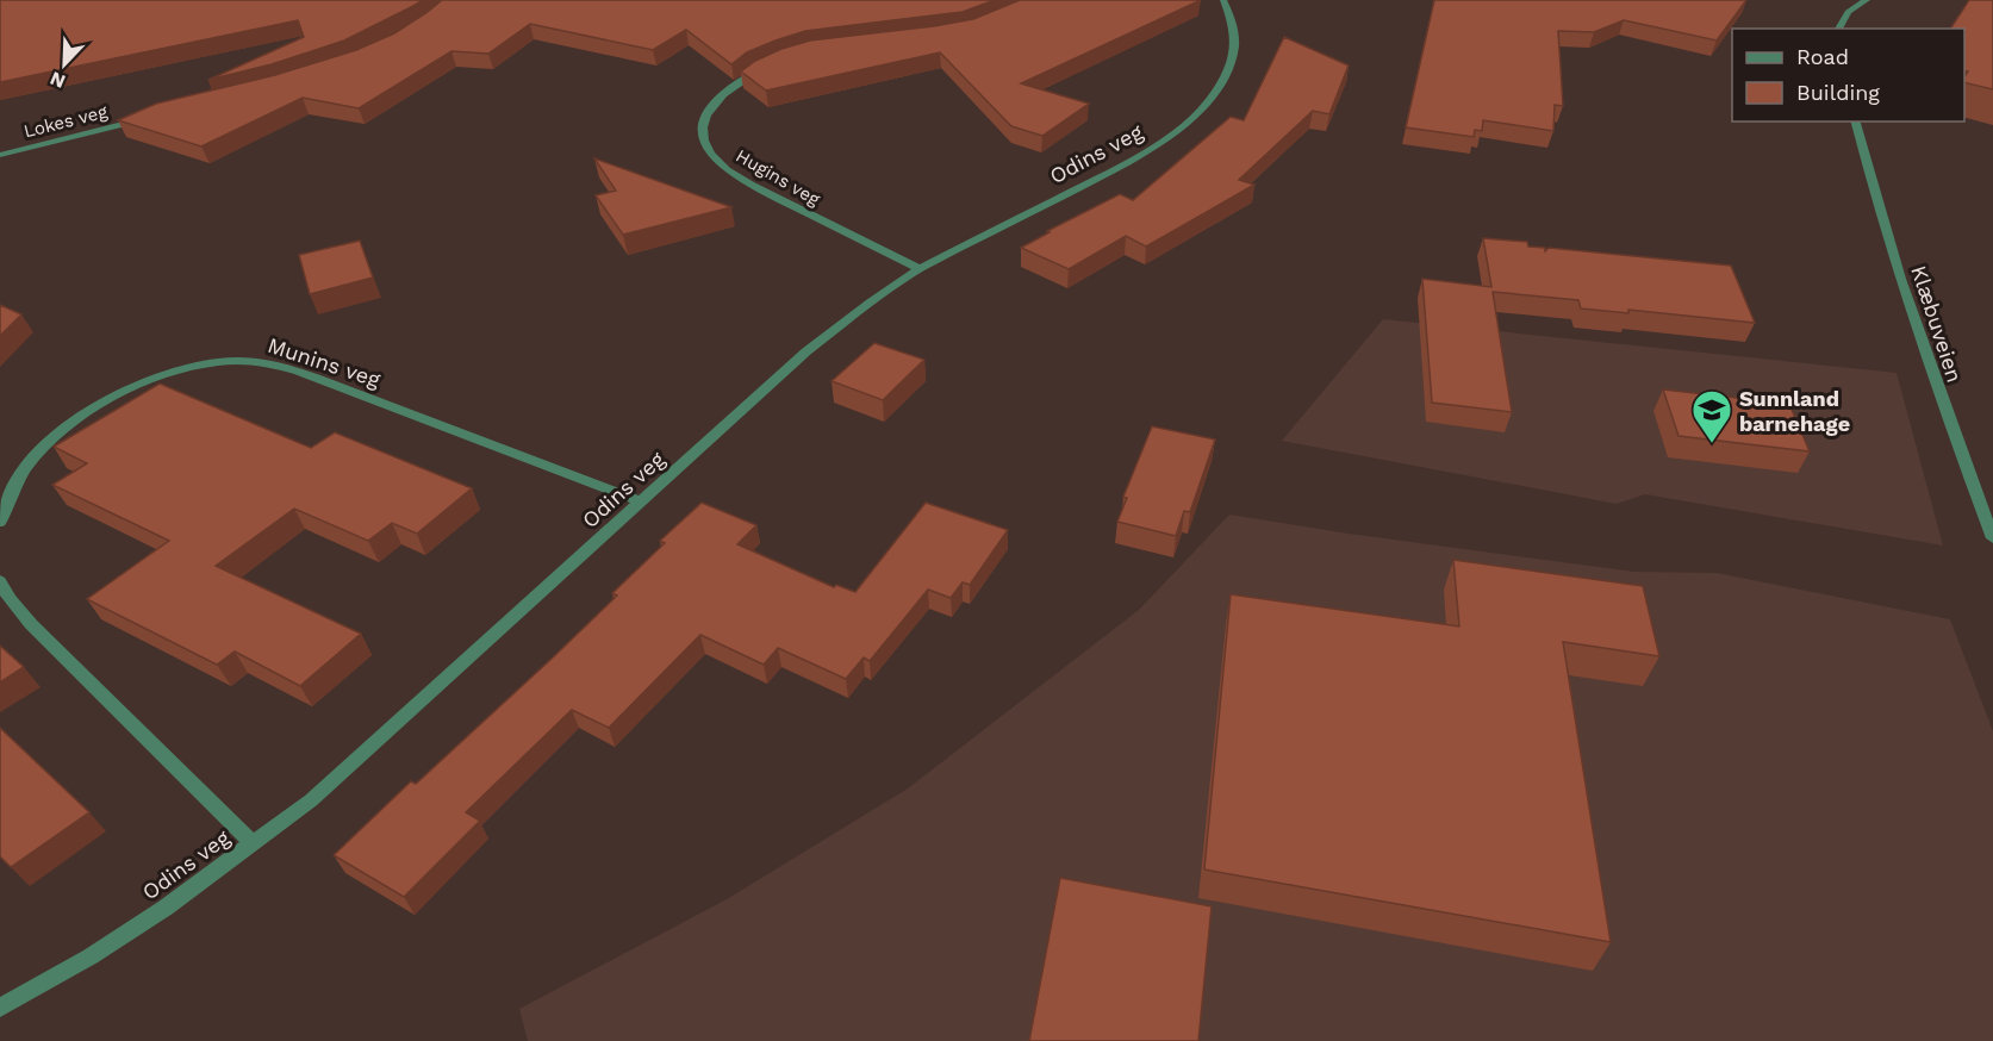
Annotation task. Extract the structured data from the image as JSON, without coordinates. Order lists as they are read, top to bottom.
{
  "streets": {
    "street": [
      "Lokes veg",
      "Odins veg",
      "Hugins veg",
      "Klæbuveien",
      "Munins veg"
    ]
  },
  "crossings": [
    ["Odins veg", "Hugins veg"],
    ["Odins veg", "Munins veg"]
  ],
  "places": {
    "school or university": ["Sunnland barnehage"]
  },
  "legend": ["Road", "Building"],
  "north": "bottom left"
}
